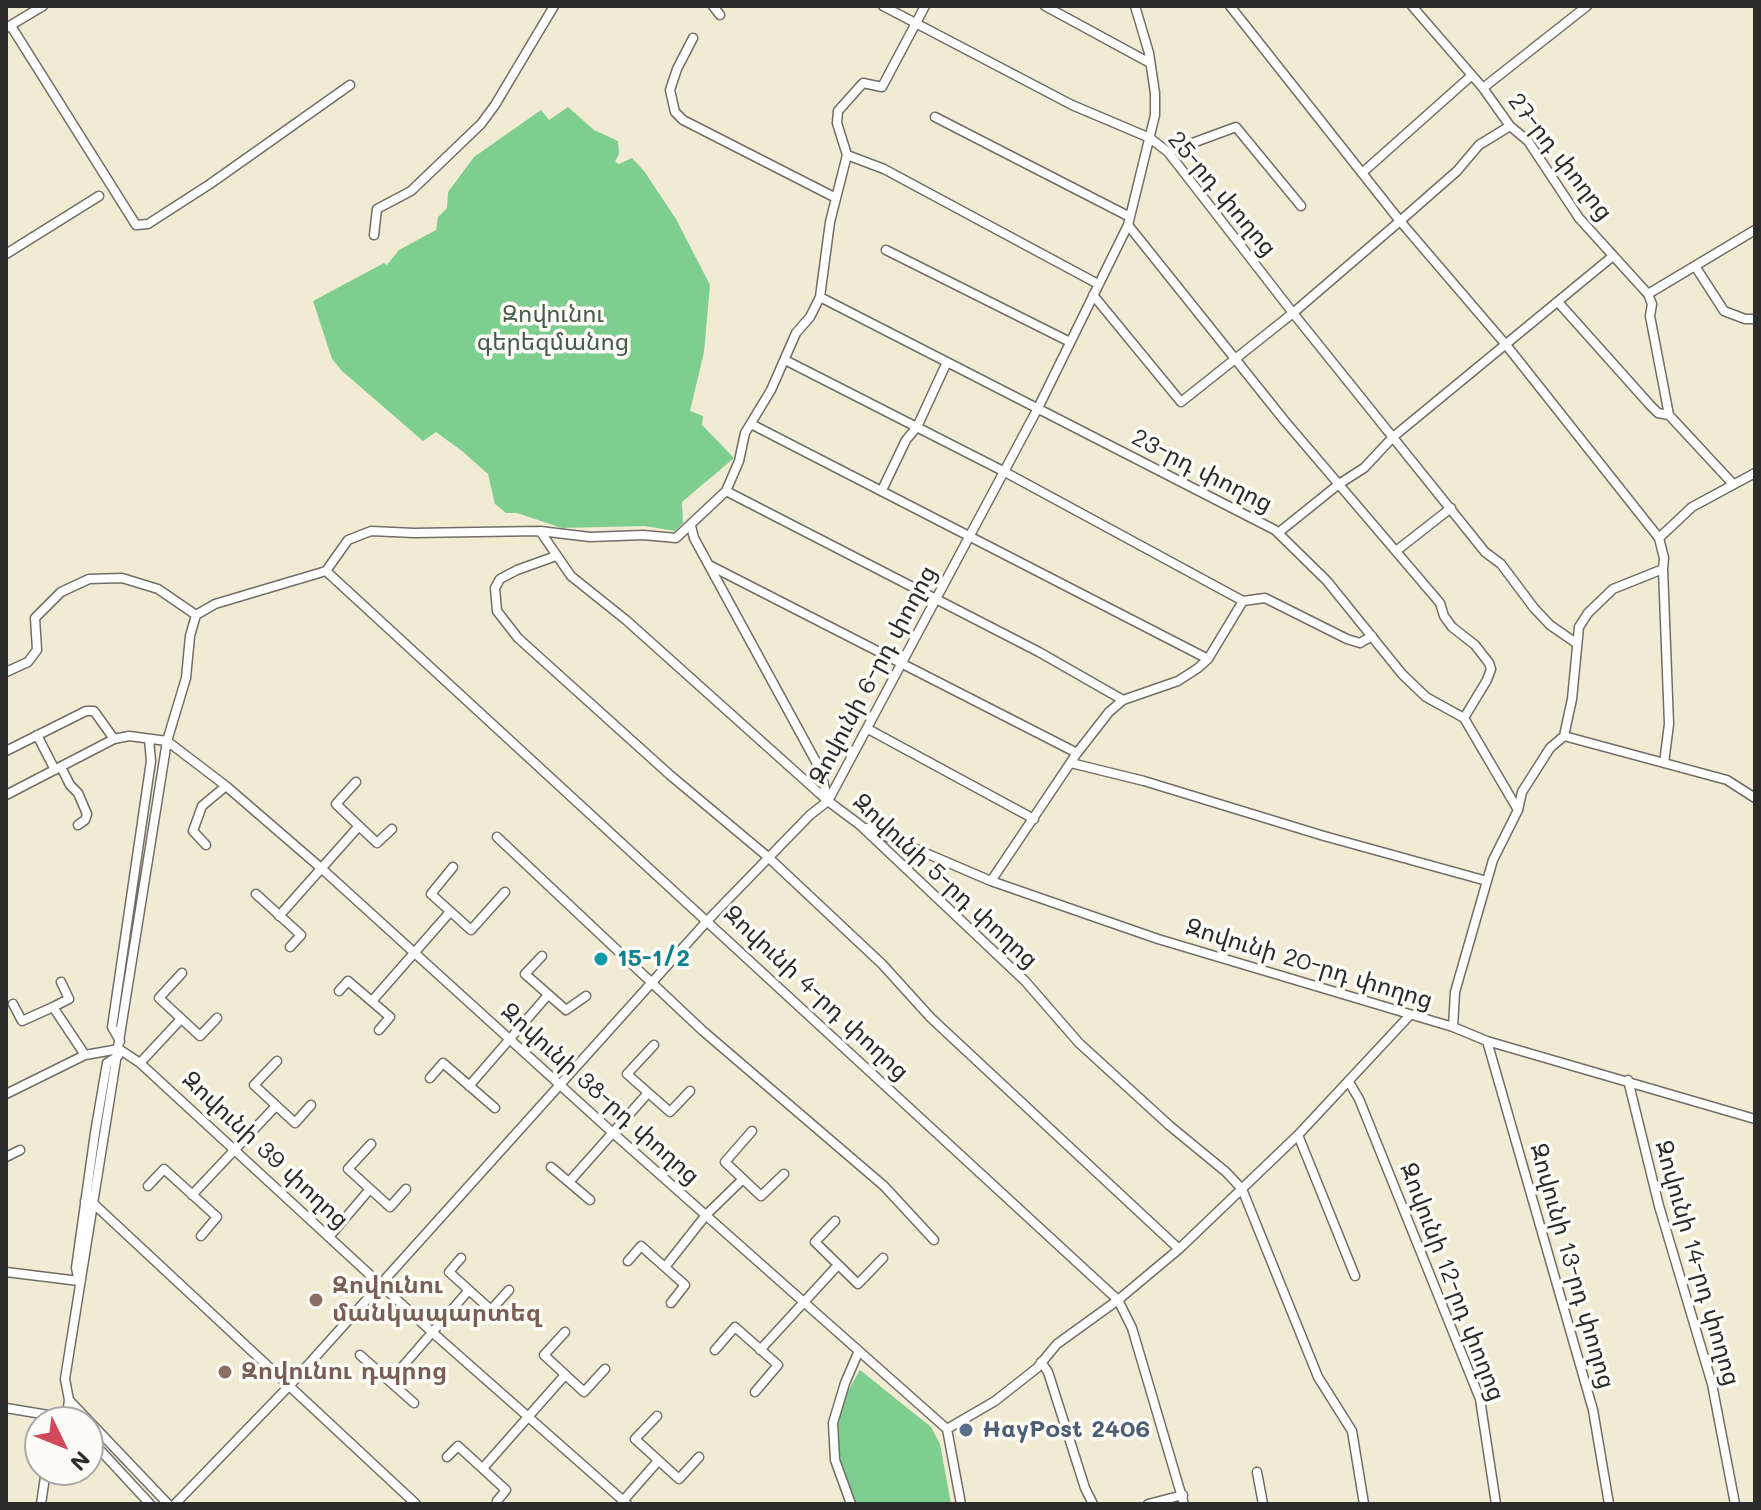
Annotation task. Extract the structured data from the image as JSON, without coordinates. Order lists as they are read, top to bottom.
{
  "streets": {
    "street": [
      "27-րդ փողոց",
      "25-րդ փողոց",
      "23-րդ փողոց",
      "Զովունի 6-րդ փողոց",
      "Զովունի 5-րդ փողոց",
      "Զովունի 20-րդ փողոց",
      "Զովունի 4-րդ փողոց",
      "Զովունի 38-րդ փողոց",
      "Զովունի 39 փողոց",
      "Զովունի 14-րդ փողոց",
      "Զովունի 13-րդ փողոց",
      "Զովունի 12-րդ փողոց"
    ]
  },
  "crossings": [
    ["25-րդ փողոց", "Զովունի 6-րդ փողոց"],
    ["23-րդ փողոց", "Զովունի 6-րդ փողոց"],
    ["Զովունի 6-րդ փողոց", "Զովունի 5-րդ փողոց"],
    ["Զովունի 6-րդ փողոց", "Զովունի 4-րդ փողոց"],
    ["Զովունի 6-րդ փողոց", "Զովունի 38-րդ փողոց"],
    ["Զովունի 6-րդ փողոց", "Զովունի 39 փողոց"],
    ["Զովունի 5-րդ փողոց", "Զովունի 20-րդ փողոց"],
    ["Զովունի 20-րդ փողոց", "Զովունի 14-րդ փողոց"],
    ["Զովունի 20-րդ փողոց", "Զովունի 13-րդ փողոց"]
  ],
  "parks": ["Զովունու գերեզմանոց"],
  "places": [
    "15-1/2",
    "Զովունու մանկապարտեզ",
    "Զովունու դպրոց",
    "HayPost 2406"
  ],
  "north": "bottom right"
}
